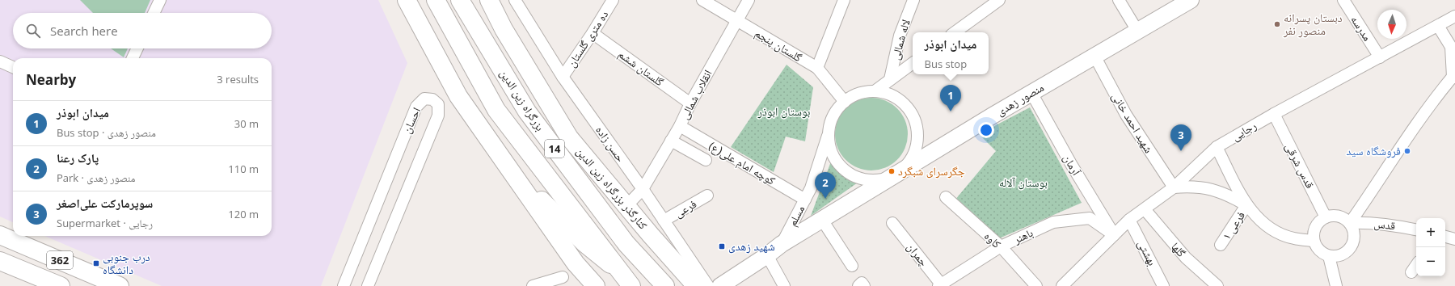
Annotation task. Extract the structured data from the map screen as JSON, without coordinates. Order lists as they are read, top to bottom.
{
  "streets": {
    "main road": [
      "منصور زهدی",
      "بزرگراه زین الدین",
      "14",
      "کنارگذر بزرگراه زین الدین",
      "362"
    ],
    "street": [
      "مدرسه",
      "ده متری گلستان",
      "لاله شمالی",
      "گلستان پنجم",
      "گلستان ششم",
      "انقلاب شمالی",
      "احسان",
      "شهید احمد خانی",
      "رجایی",
      "حسن زاده",
      "کوچه امام علی(ع)",
      "آرمان",
      "قدس شرقی",
      "فرعی",
      "مسلم",
      "قدس",
      "فرعی ۱",
      "باهنر",
      "کاوه",
      "گلها",
      "بهشتی",
      "چمران"
    ]
  },
  "crossings": [
    ["مدرسه", "رجایی"],
    ["ده متری گلستان", "گلستان ششم"],
    ["ده متری گلستان", "حسن زاده"],
    ["گلستان پنجم", "انقلاب شمالی"],
    ["گلستان پنجم", "منصور زهدی"],
    ["گلستان پنجم", "مسلم"],
    ["گلستان ششم", "انقلاب شمالی"],
    ["انقلاب شمالی", "حسن زاده"],
    ["انقلاب شمالی", "کوچه امام علی(ع)"],
    ["انقلاب شمالی", "کنارگذر بزرگراه زین الدین"],
    ["منصور زهدی", "شهید احمد خانی"],
    ["منصور زهدی", "آرمان"],
    ["منصور زهدی", "مسلم"],
    ["شهید احمد خانی", "رجایی"],
    ["رجایی", "آرمان"],
    ["رجایی", "قدس شرقی"],
    ["رجایی", "باهنر"],
    ["رجایی", "گلها"],
    ["رجایی", "بهشتی"],
    ["حسن زاده", "فرعی"],
    ["کوچه امام علی(ع)", "مسلم"],
    ["آرمان", "باهنر"],
    ["قدس شرقی", "قدس"],
    ["باهنر", "کاوه"],
    ["باهنر", "چمران"]
  ],
  "parks": ["بوستان ابوذر", "بوستان آلاله"],
  "places": {
    "other": ["دبستان پسرانه منصور نفر", "فروشگاه سید", "جگرسرای شبگرد"],
    "transit": ["شهید زهدی", "درب جنوبی دانشگاه"]
  },
  "north": "bottom",
  "page": {
    "search": "Search here",
    "popup": ["میدان ابوذر", "Bus stop"],
    "heading": ["Nearby", "3 results"],
    "pins": ["1", "3", "2"],
    "list": [
      {
        "mark": "1",
        "name": "میدان ابوذر",
        "note": "Bus stop · منصور زهدی",
        "value": "30 m"
      },
      {
        "mark": "2",
        "name": "پارک رعنا",
        "note": "Park · منصور زهدی",
        "value": "110 m"
      },
      {
        "mark": "3",
        "name": "سوپرمارکت علی‌اصغر",
        "note": "Supermarket · رجایی",
        "value": "120 m"
      }
    ],
    "map_buttons": ["+", "−"]
  }
}
